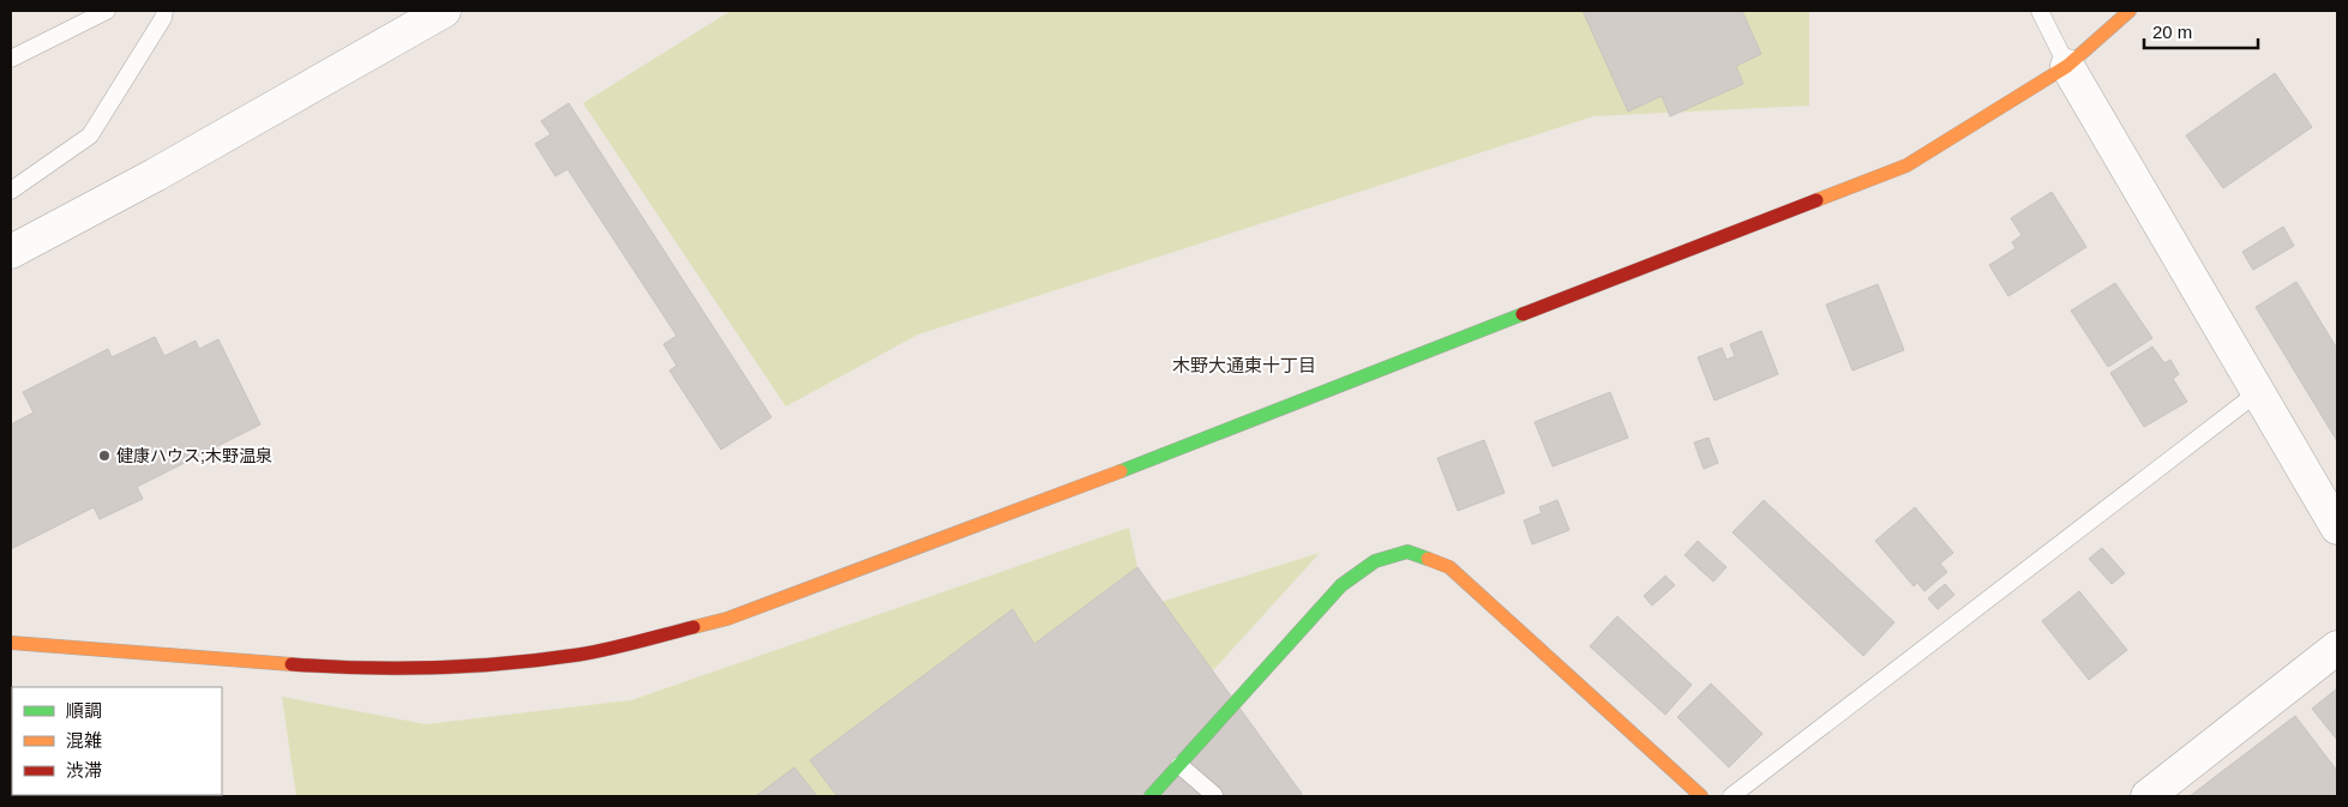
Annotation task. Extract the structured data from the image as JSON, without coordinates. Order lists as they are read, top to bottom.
{
  "districts": ["木野大通東十丁目"],
  "places": ["健康ハウス;木野温泉"],
  "legend": ["順調", "混雑", "渋滞"],
  "scale_bar": "20 m"
}
